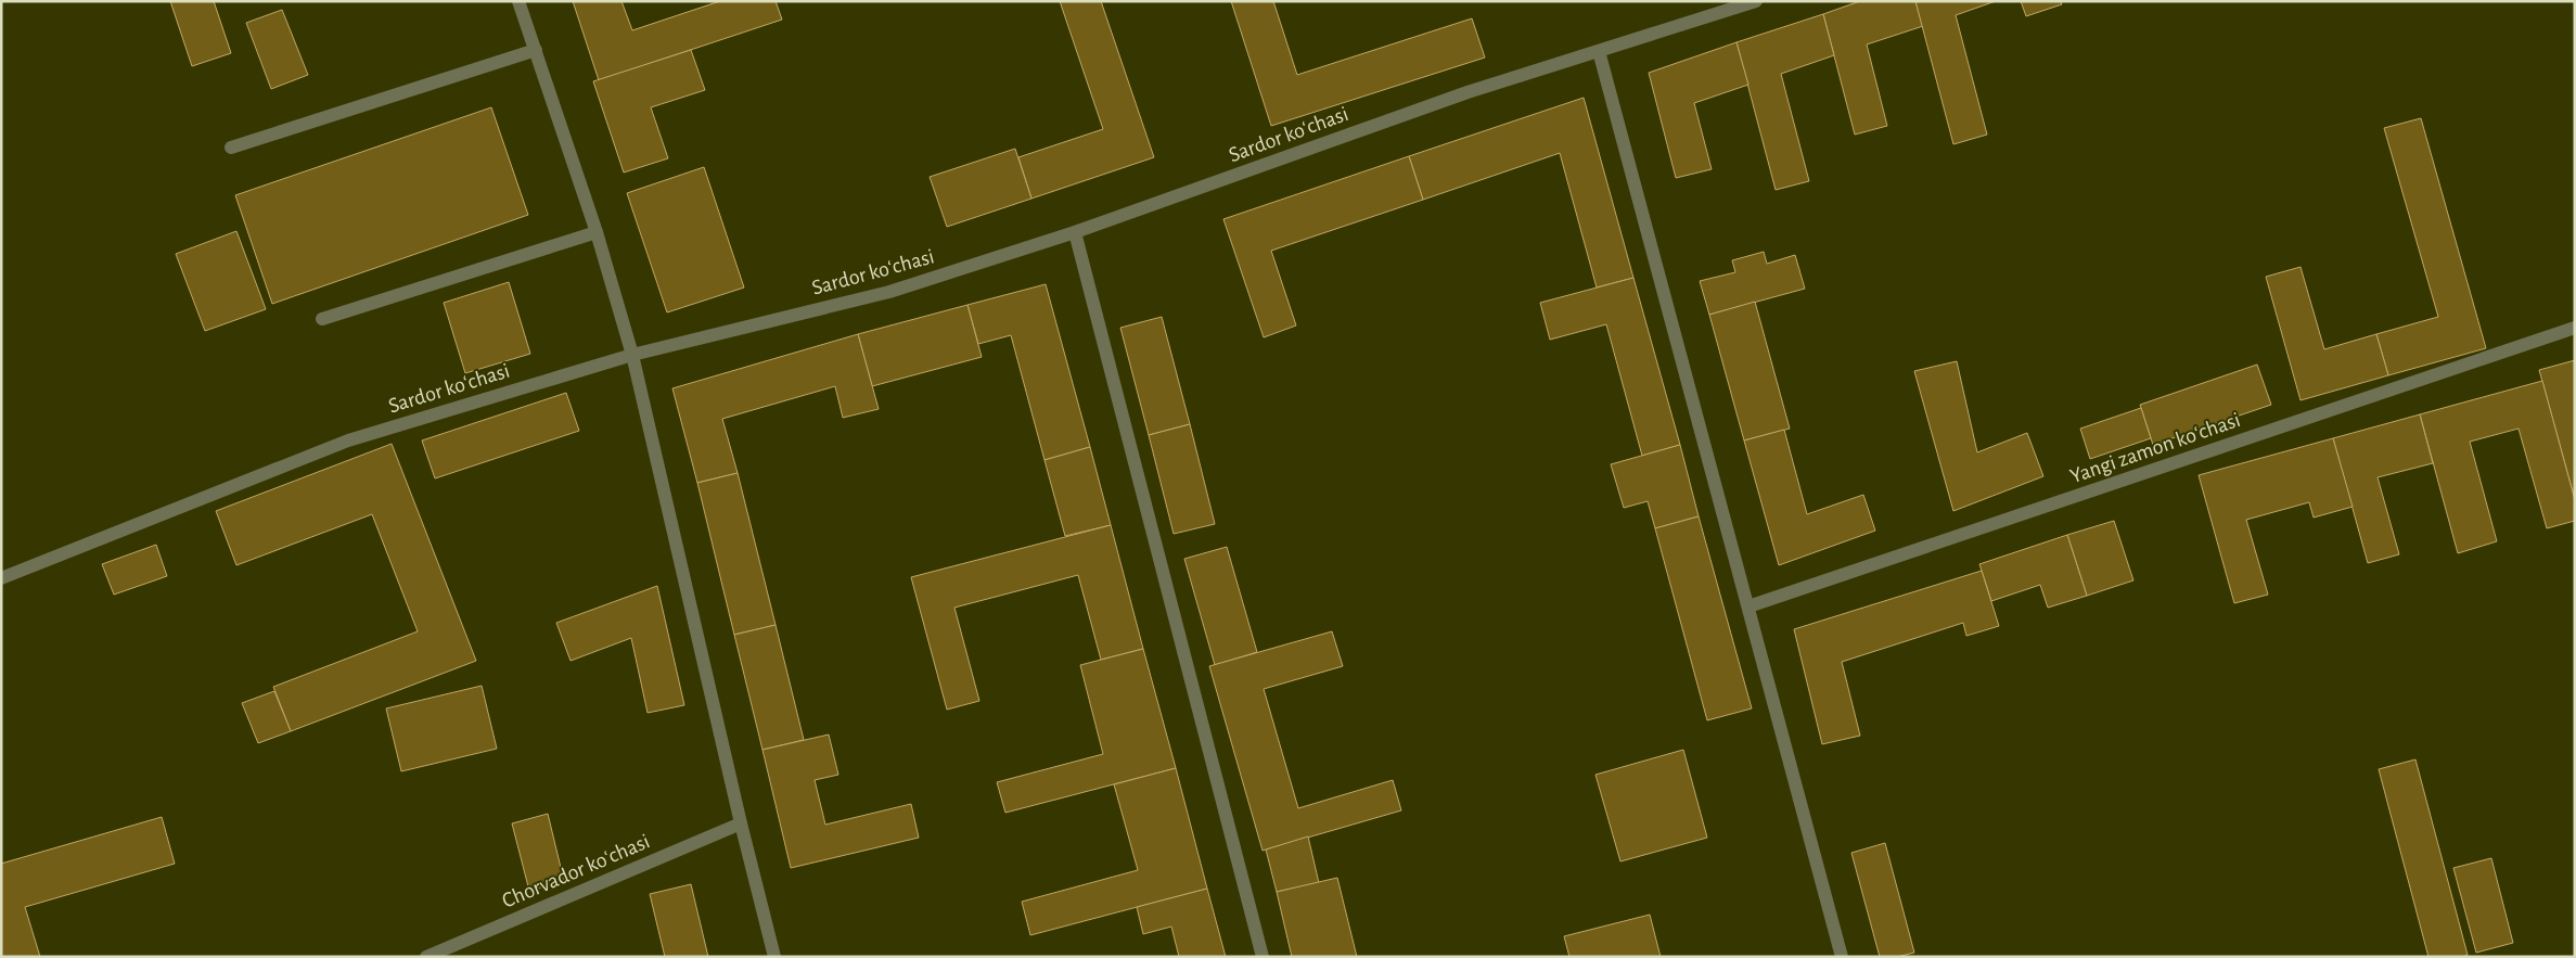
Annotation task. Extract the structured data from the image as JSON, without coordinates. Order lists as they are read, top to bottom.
{
  "streets": {
    "street": ["Sardor koʻchasi", "Yangi zamon koʻchasi", "Chorvador koʻchasi"]
  }
}
